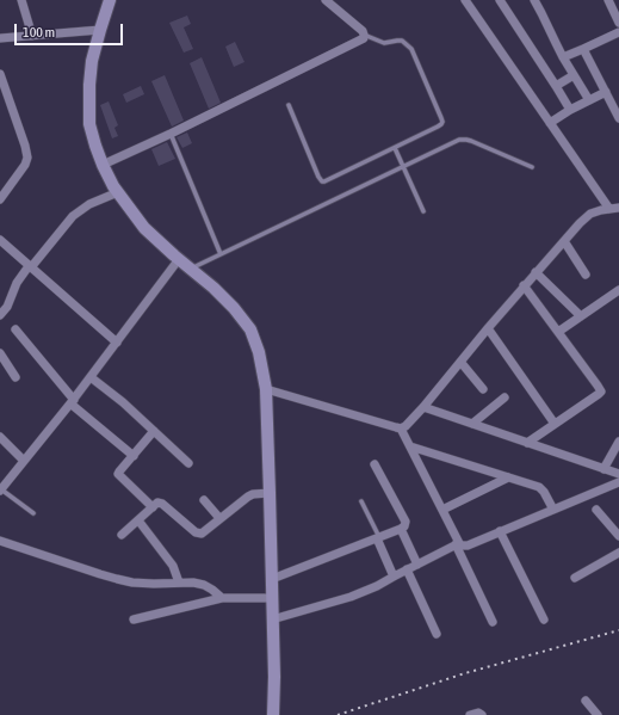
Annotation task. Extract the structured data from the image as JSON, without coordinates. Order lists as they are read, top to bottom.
{
  "scale_bar": "100 m"
}
